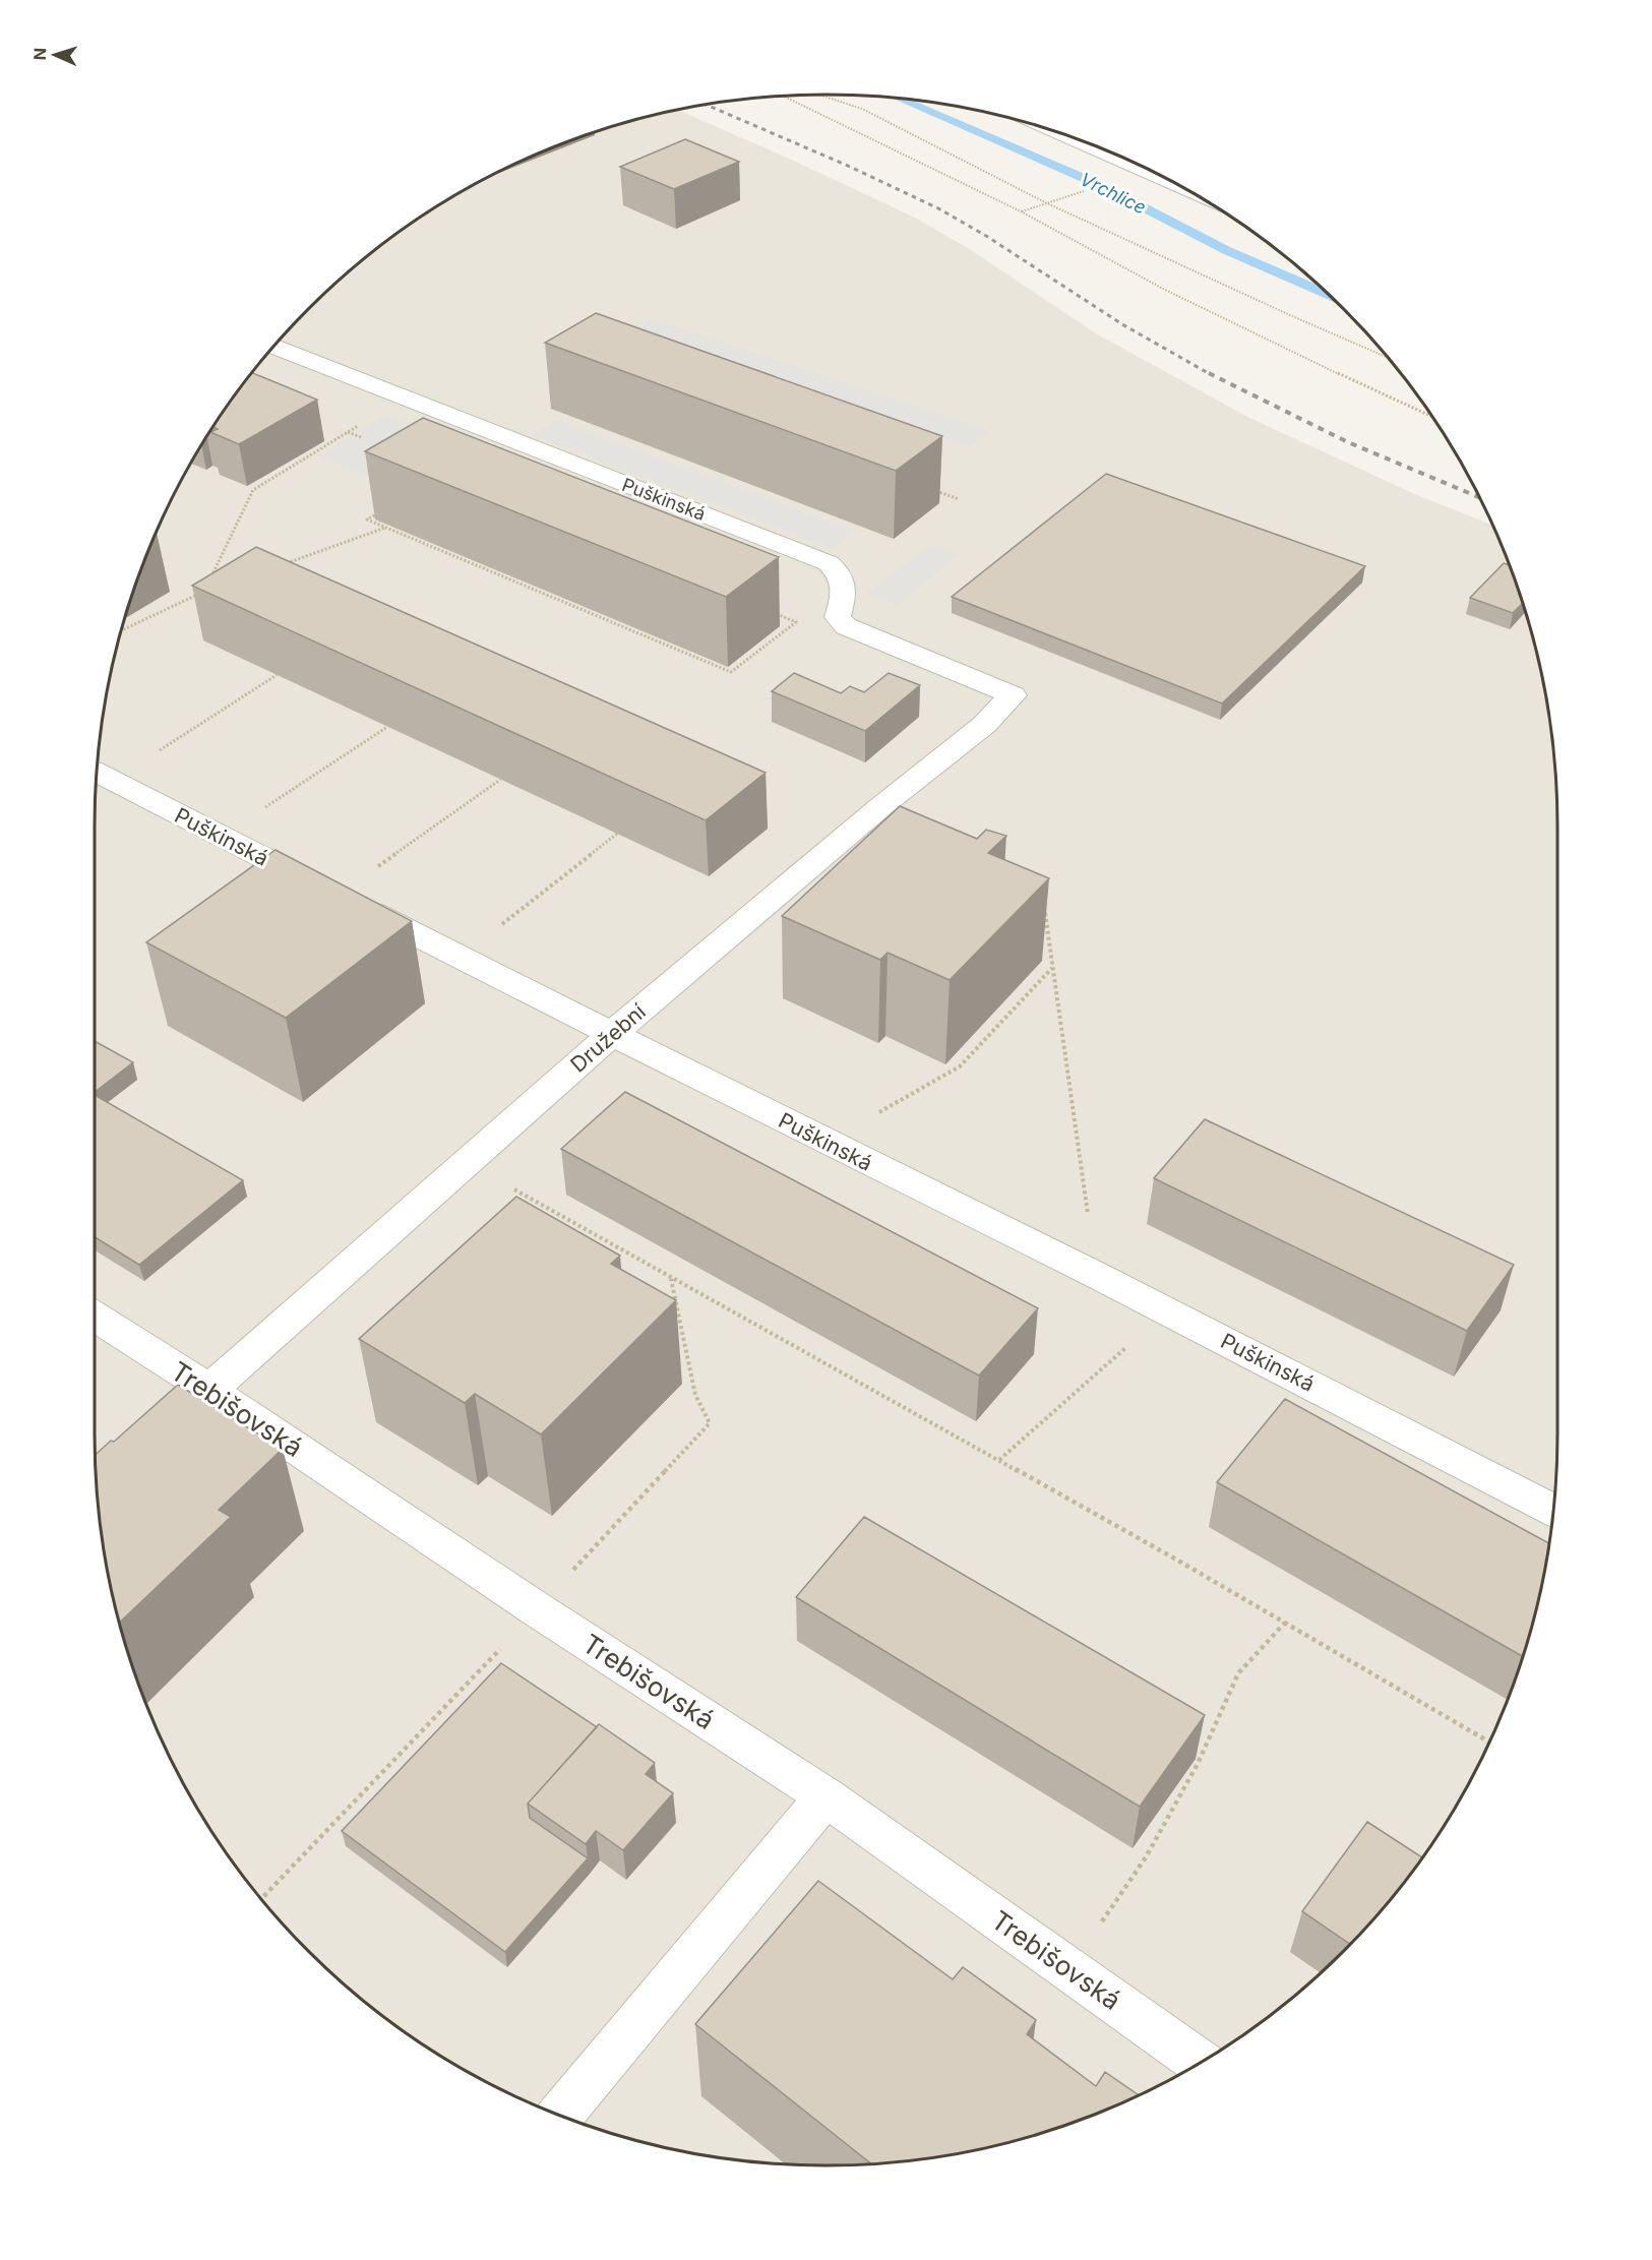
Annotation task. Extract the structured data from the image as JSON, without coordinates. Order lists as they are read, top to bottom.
{
  "streets": {
    "street": ["Puškinská", "Družební", "Trebišovská"]
  },
  "crossings": [
    ["Puškinská", "Družební"],
    ["Družební", "Trebišovská"]
  ],
  "water": ["Vrchlice"],
  "north": "left"
}
